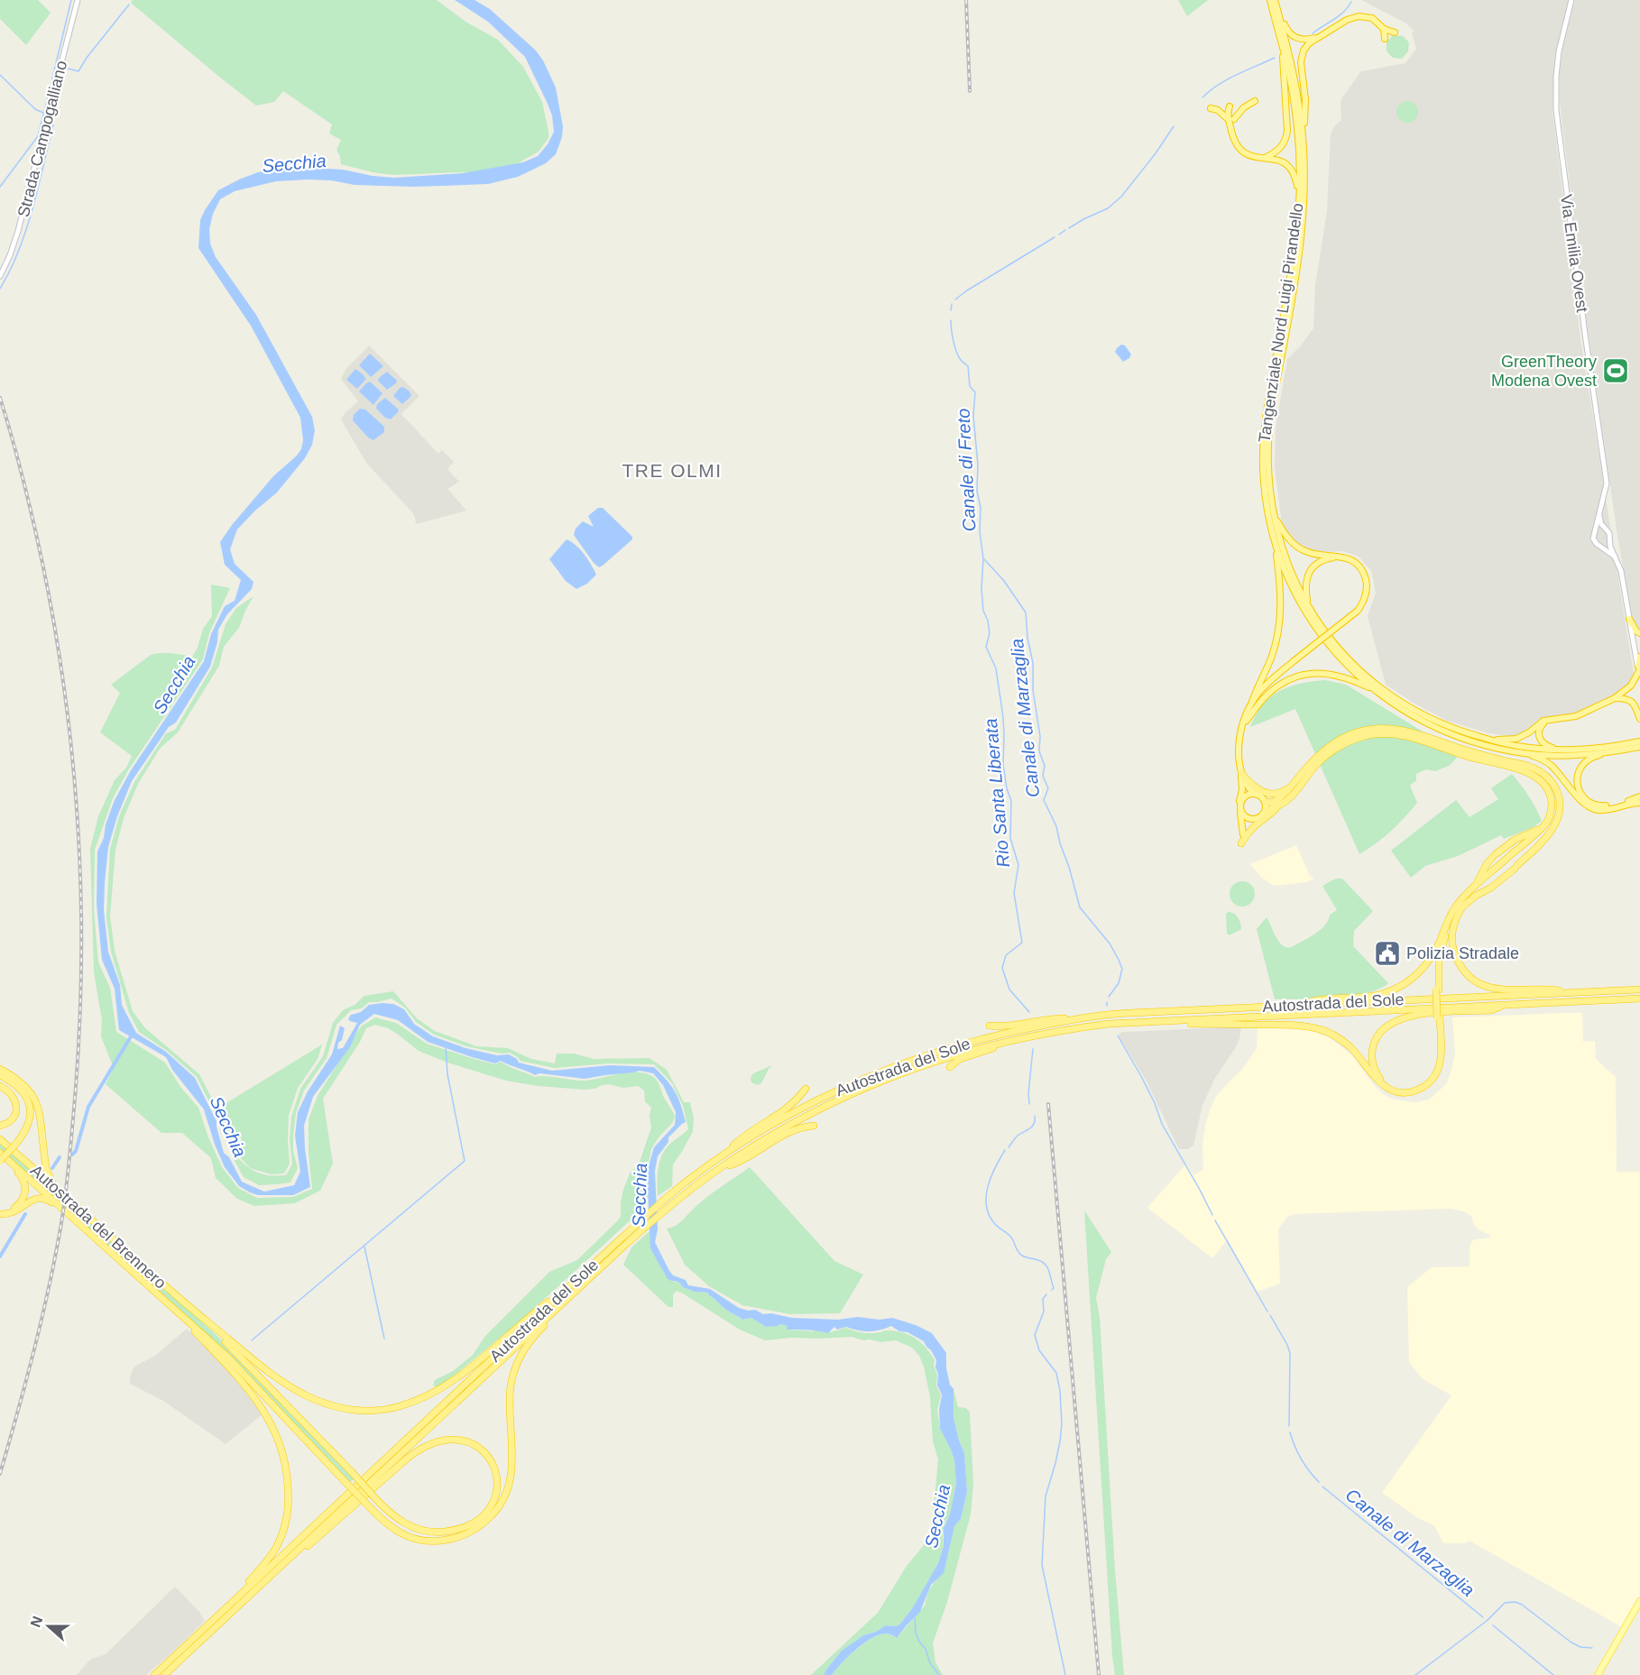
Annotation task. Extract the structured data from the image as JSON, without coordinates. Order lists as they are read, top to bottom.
{
  "streets": {
    "highway": ["Tangenziale Nord Luigi Pirandello", "Autostrada del Sole", "Autostrada del Brennero"],
    "main road": ["Strada Campogalliano", "Via Emilia Ovest"]
  },
  "districts": ["TRE OLMI"],
  "water": [
    "Secchia",
    "Canale di Freto",
    "Canale di Marzaglia",
    "Rio Santa Liberata"
  ],
  "places": {
    "sports": ["GreenTheory Modena Ovest"],
    "public building": ["Polizia Stradale"]
  },
  "north": "left"
}
